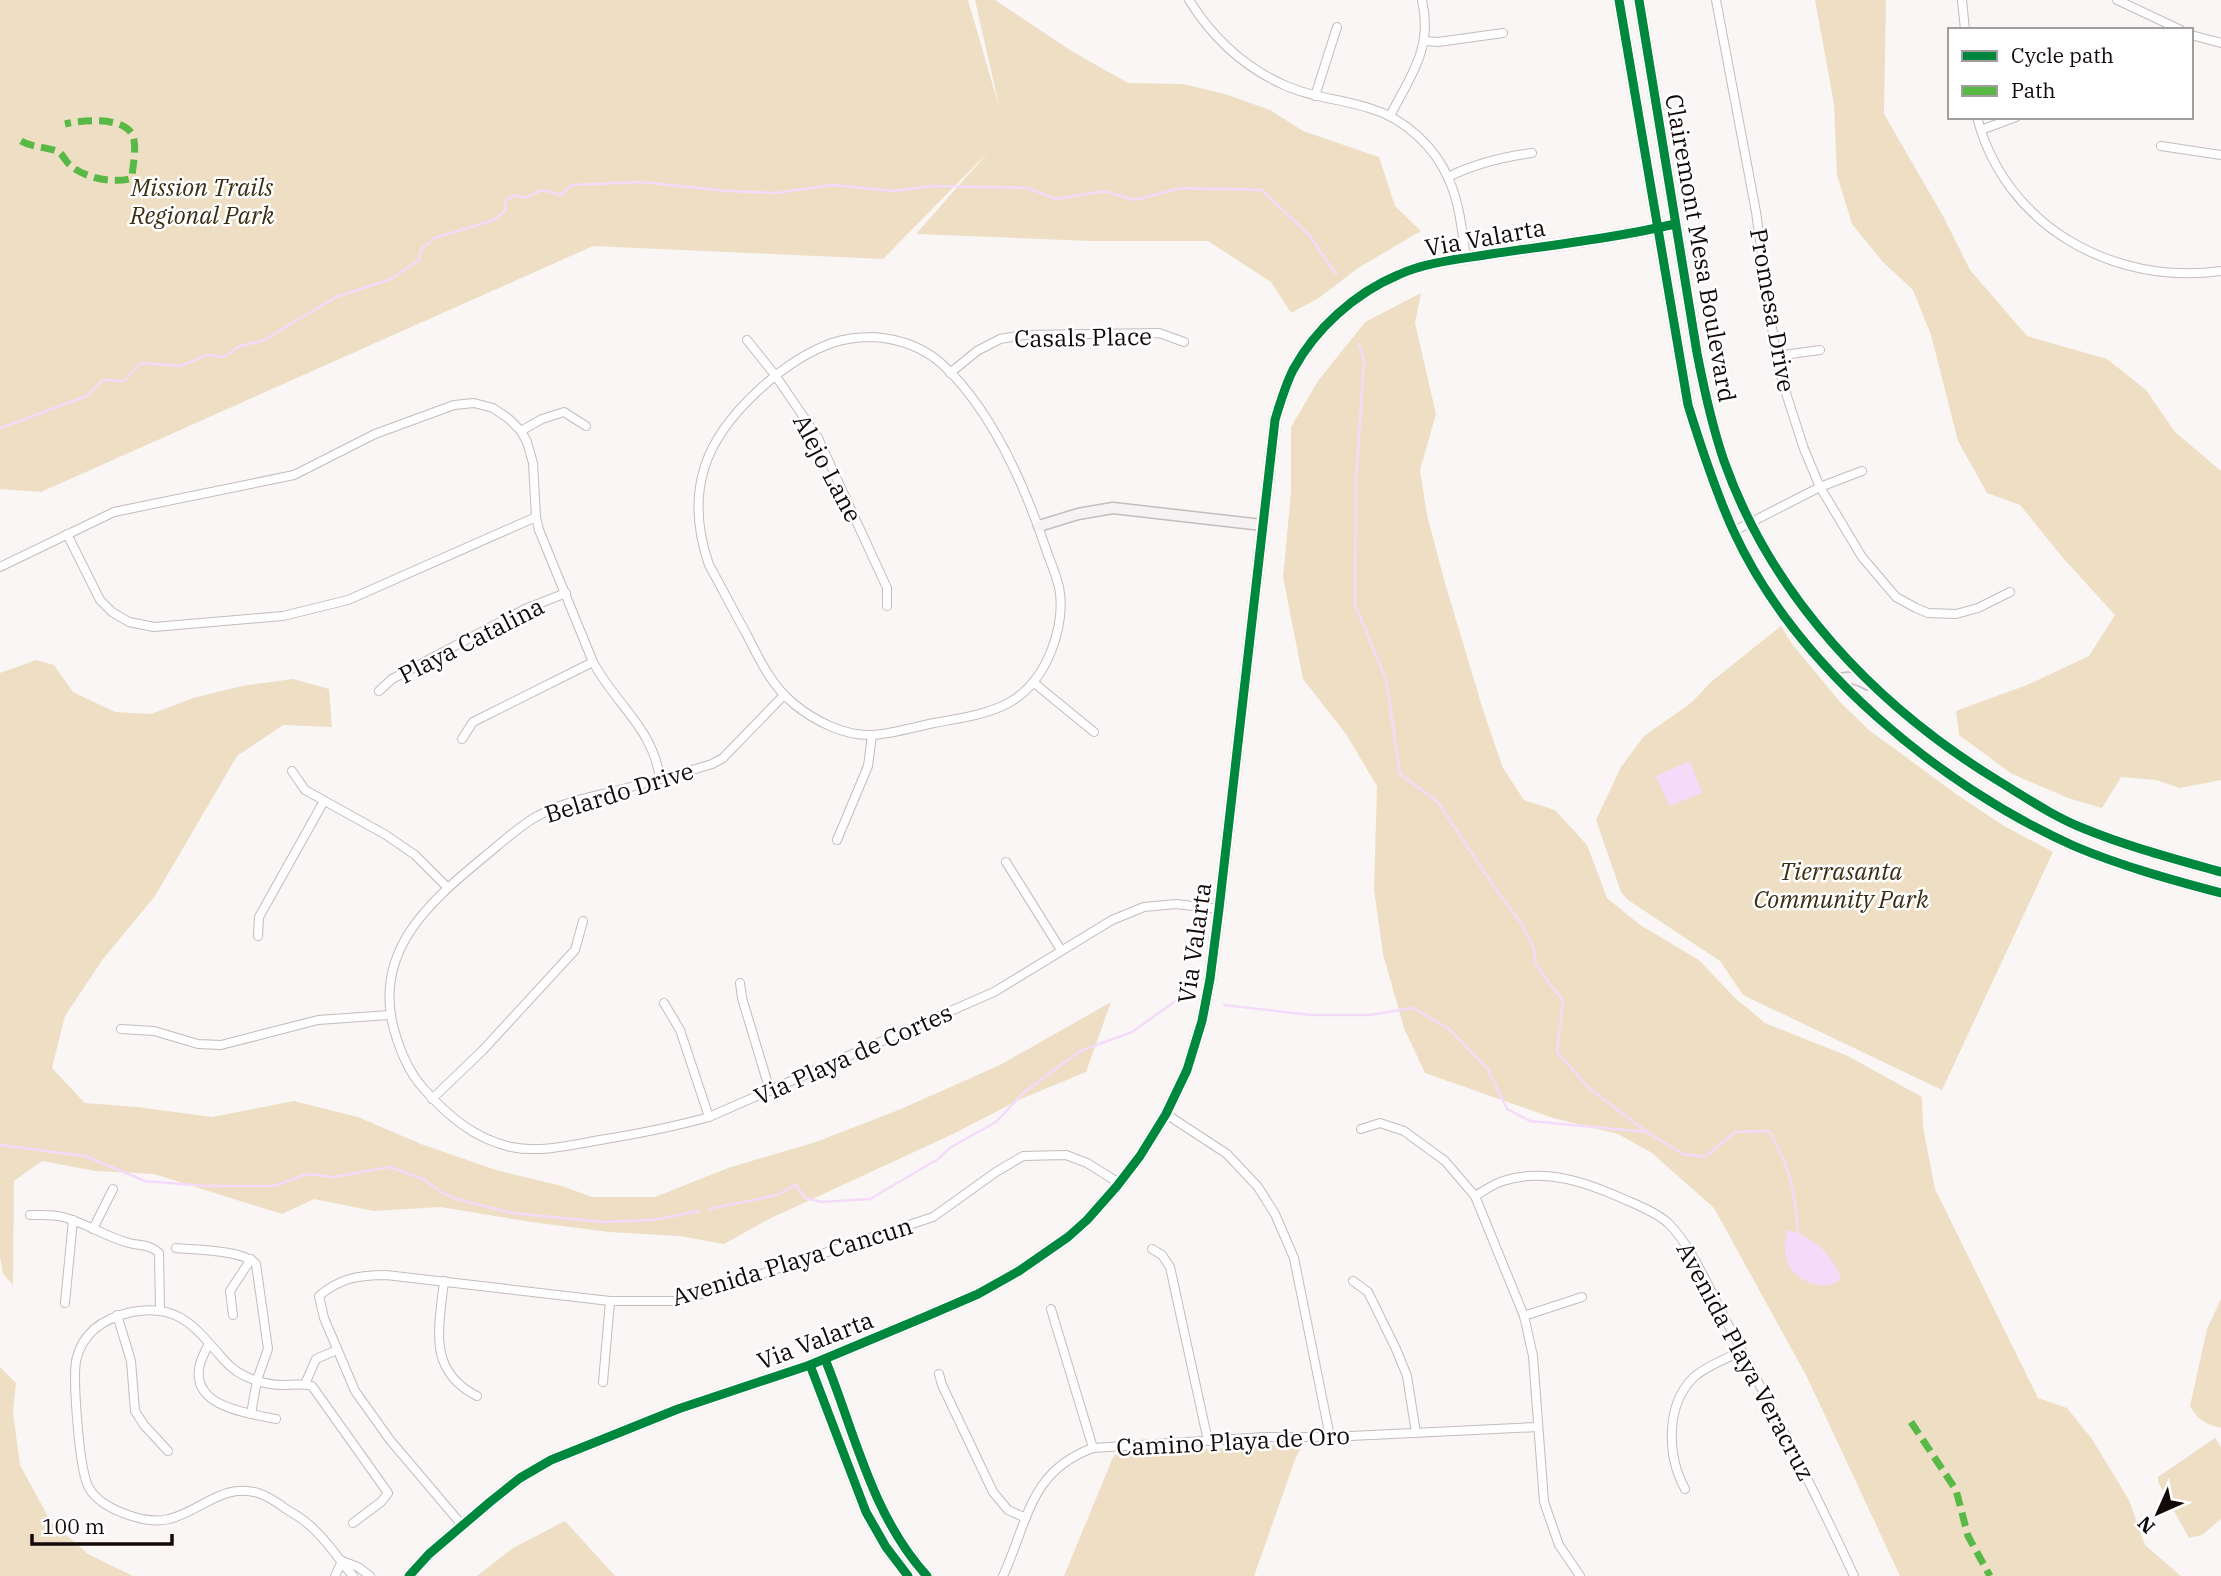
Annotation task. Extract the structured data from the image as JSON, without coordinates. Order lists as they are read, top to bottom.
{
  "streets": {
    "main road": ["Via Valarta", "Clairemont Mesa Boulevard"],
    "street": [
      "Promesa Drive",
      "Casals Place",
      "Alejo Lane",
      "Playa Catalina",
      "Belardo Drive",
      "Via Playa de Cortes",
      "Avenida Playa Cancun",
      "Avenida Playa Veracruz",
      "Camino Playa de Oro"
    ]
  },
  "crossings": [
    ["Via Valarta", "Clairemont Mesa Boulevard"],
    ["Via Valarta", "Via Playa de Cortes"],
    ["Via Valarta", "Avenida Playa Cancun"],
    ["Belardo Drive", "Via Playa de Cortes"]
  ],
  "parks": ["Mission Trails Regional Park", "Tierrasanta Community Park"],
  "legend": ["Cycle path", "Path"],
  "scale_bar": "100 m",
  "north": "bottom left"
}
